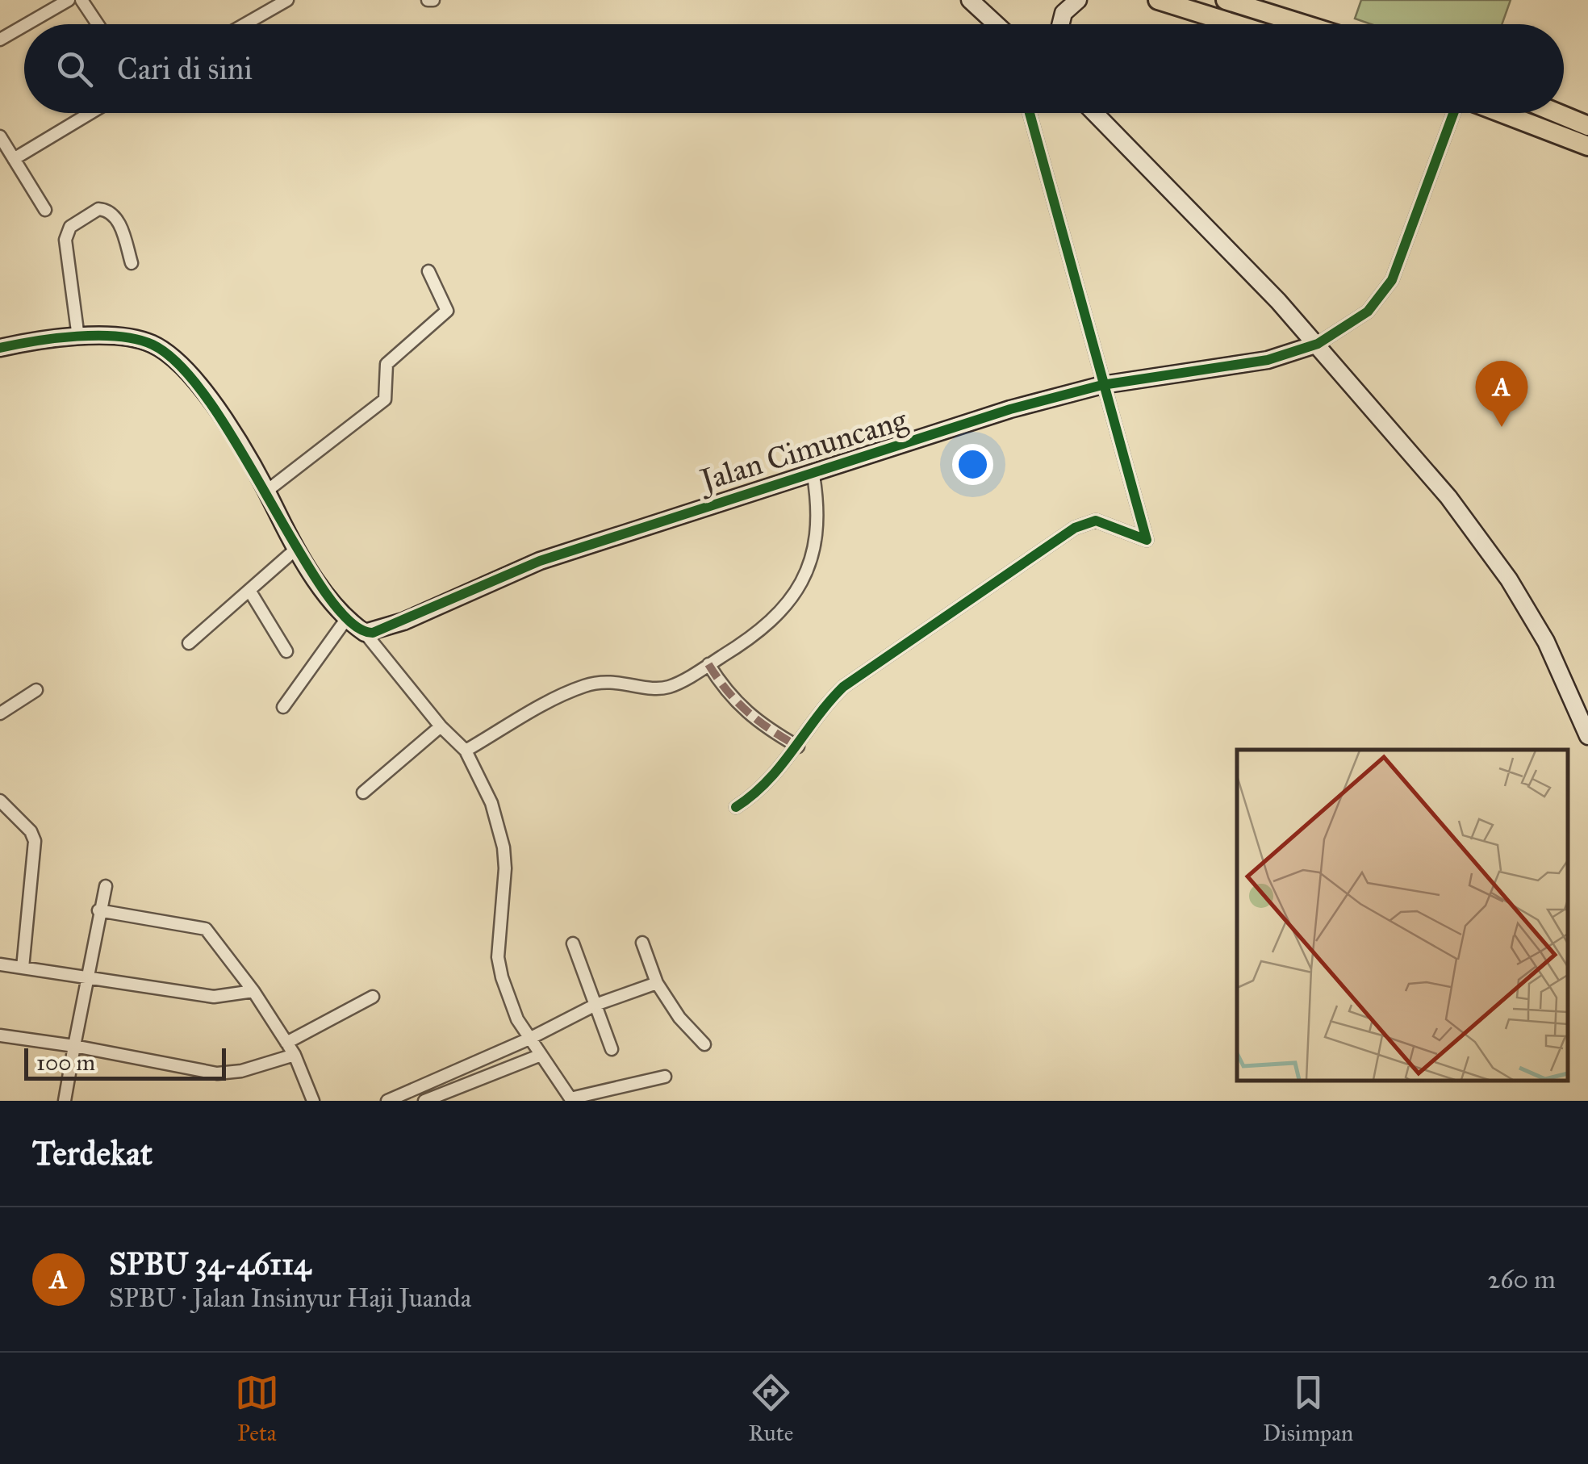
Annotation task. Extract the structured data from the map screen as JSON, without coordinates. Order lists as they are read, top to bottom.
{
  "streets": {
    "street": ["Jalan Cimuncang"]
  },
  "scale_bar": "100 m",
  "page": {
    "search": "Cari di sini",
    "pins": "A",
    "scale": "100 m",
    "heading": "Terdekat",
    "list": [
      {
        "mark": "A",
        "name": "SPBU 34-46114",
        "note": "SPBU · Jalan Insinyur Haji Juanda",
        "value": "260 m"
      }
    ],
    "nav": ["Peta", "Rute", "Disimpan"]
  }
}
